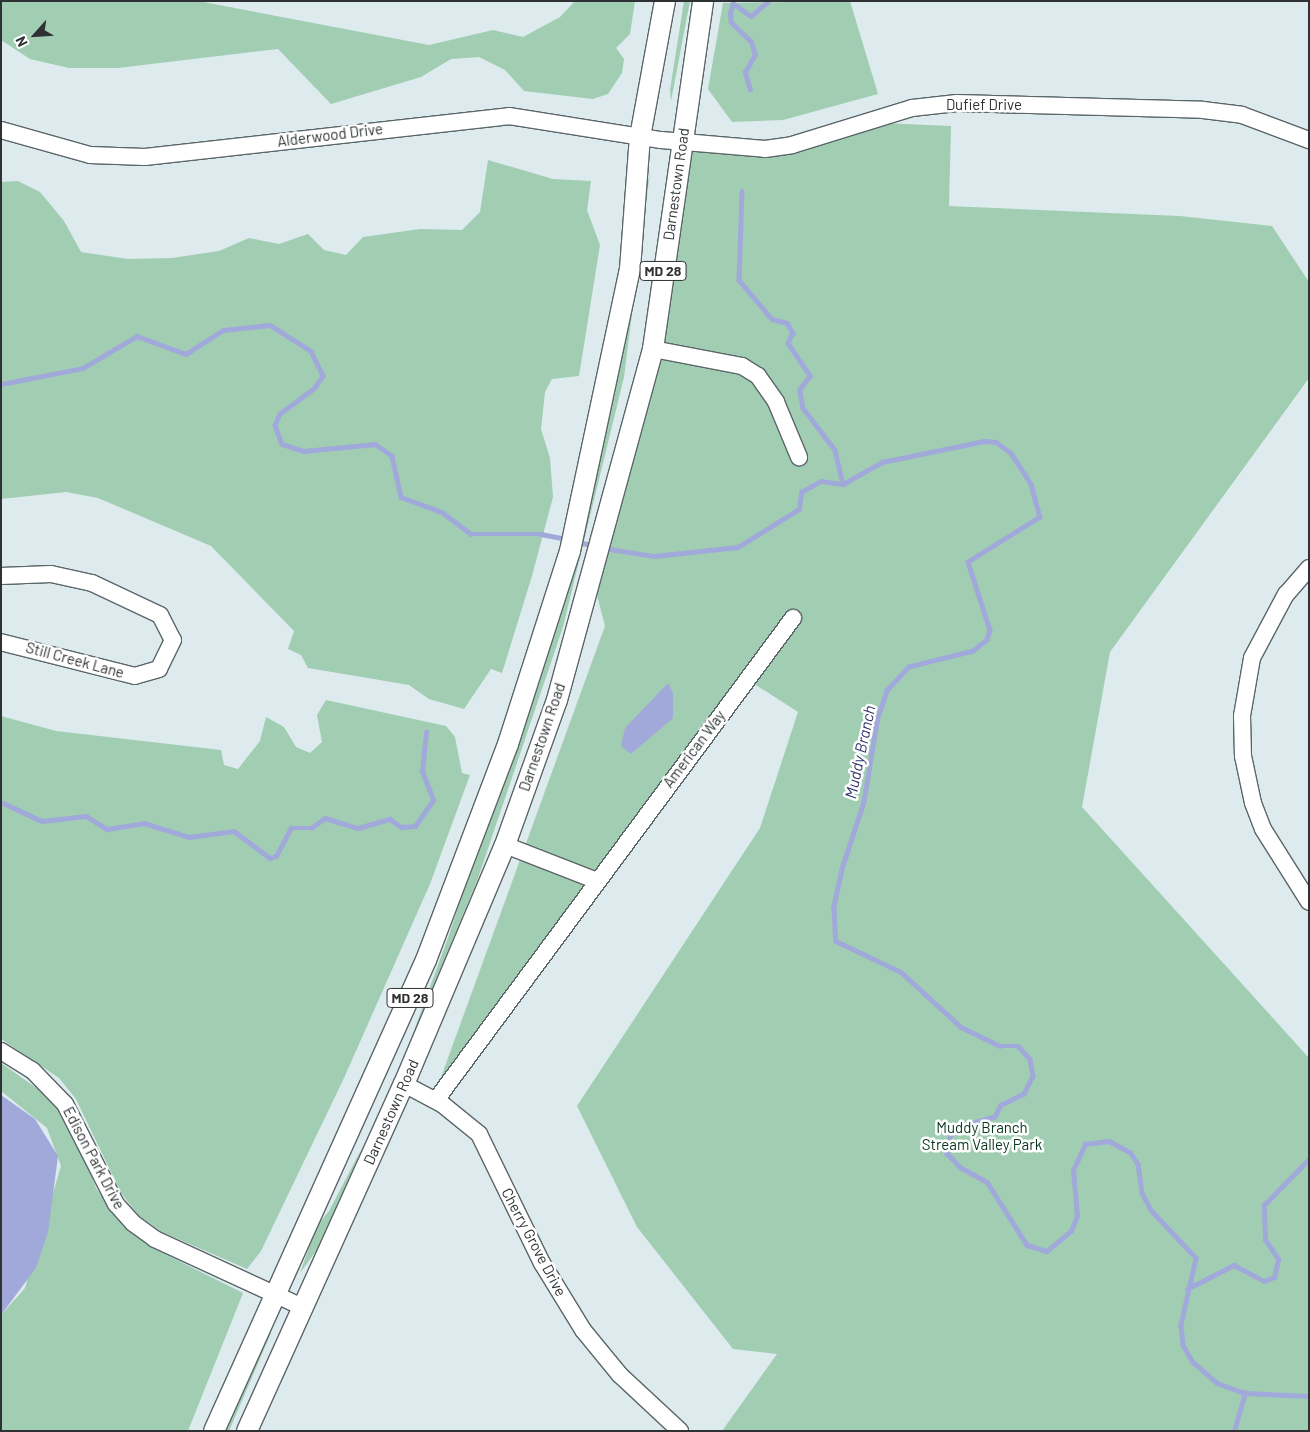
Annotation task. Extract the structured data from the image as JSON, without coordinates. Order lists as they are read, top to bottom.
{
  "streets": {
    "main road": ["Darnestown Road", "MD 28"],
    "street": [
      "Dufief Drive",
      "Alderwood Drive",
      "Still Creek Lane",
      "American Way",
      "Edison Park Drive",
      "Cherry Grove Drive"
    ]
  },
  "crossings": [
    ["Dufief Drive", "Alderwood Drive"],
    ["Dufief Drive", "Darnestown Road"],
    ["Alderwood Drive", "Darnestown Road"],
    ["Darnestown Road", "Edison Park Drive"],
    ["Darnestown Road", "Cherry Grove Drive"],
    ["American Way", "Cherry Grove Drive"]
  ],
  "water": ["Muddy Branch"],
  "parks": ["Muddy Branch Stream Valley Park"],
  "north": "bottom left"
}
